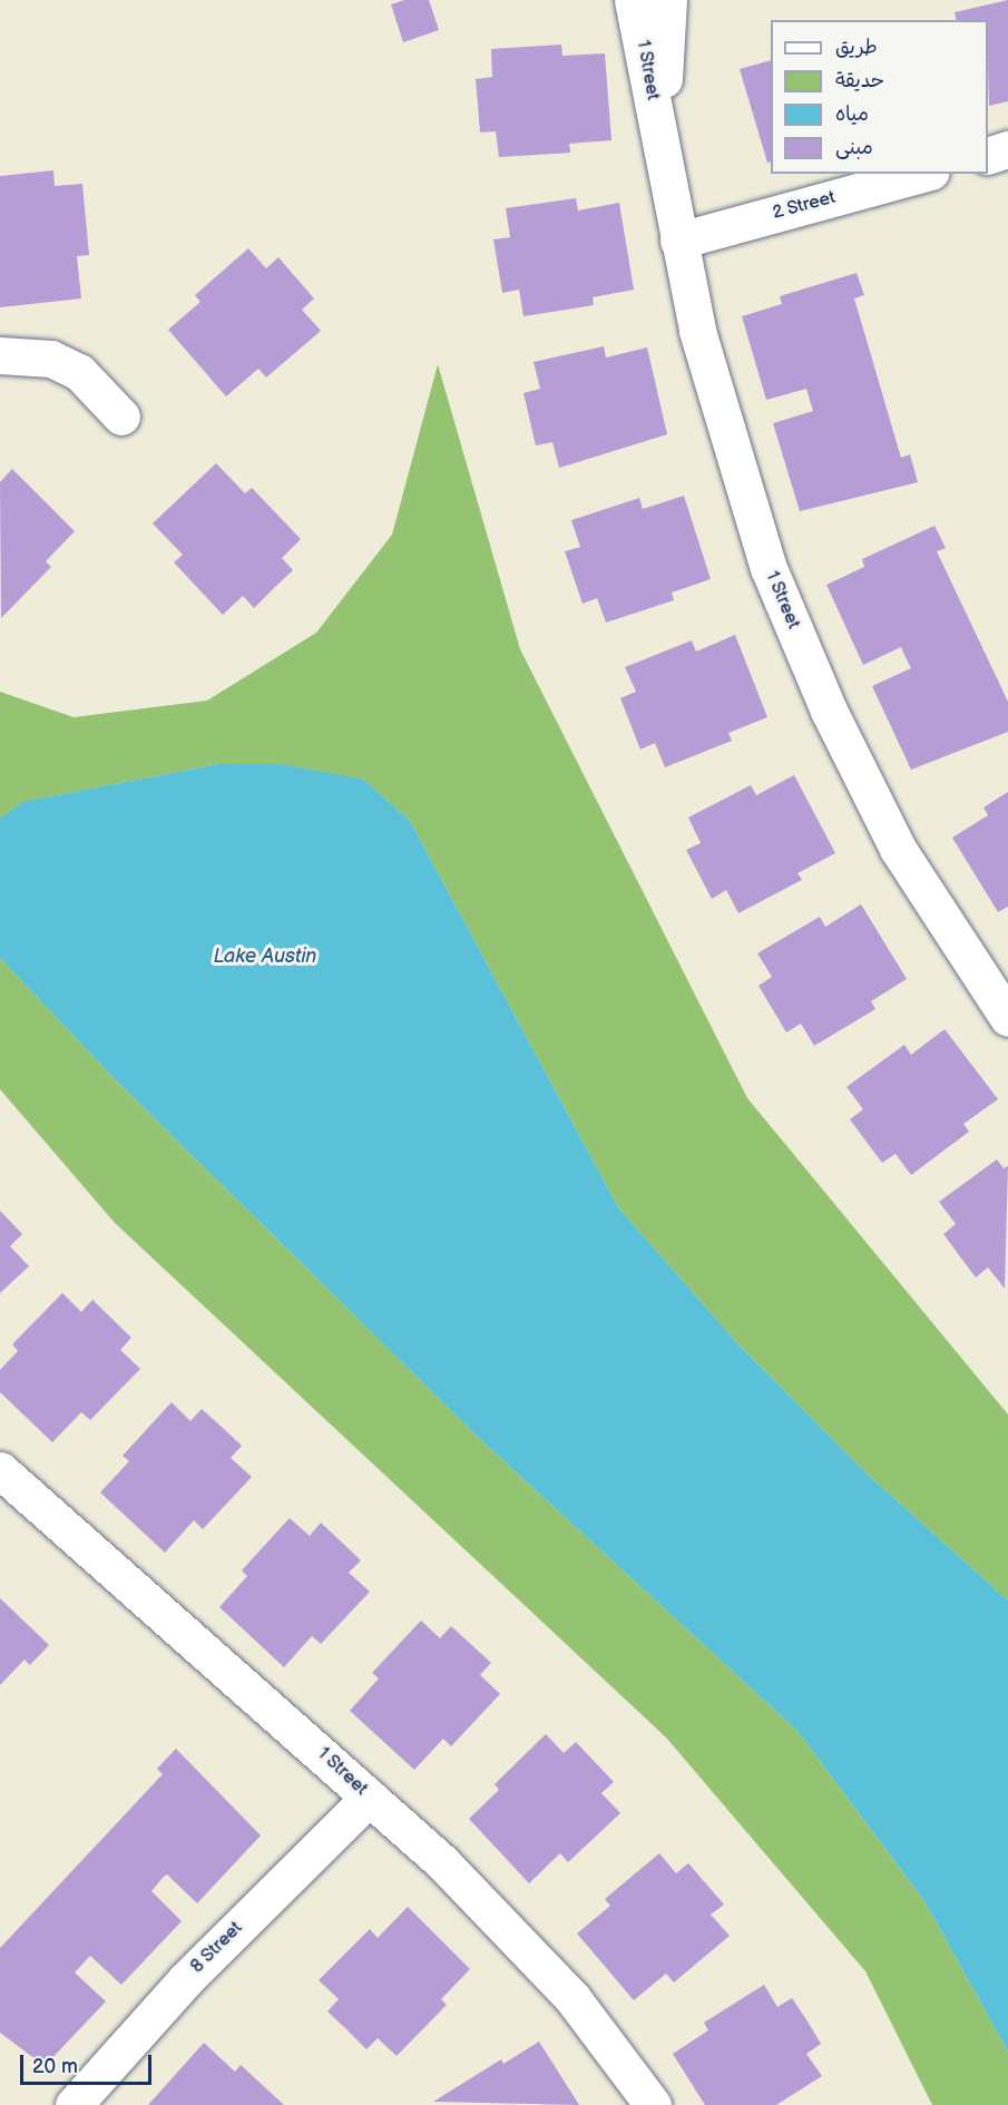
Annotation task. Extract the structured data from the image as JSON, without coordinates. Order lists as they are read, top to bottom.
{
  "streets": {
    "street": ["1 Street", "2 Street", "8 Street"]
  },
  "crossings": [
    ["1 Street", "2 Street"],
    ["1 Street", "8 Street"]
  ],
  "water": ["Lake Austin"],
  "legend": [
    "طريق",
    "حديقة",
    "مياه",
    "مبنى"
  ],
  "scale_bar": "20 m"
}
